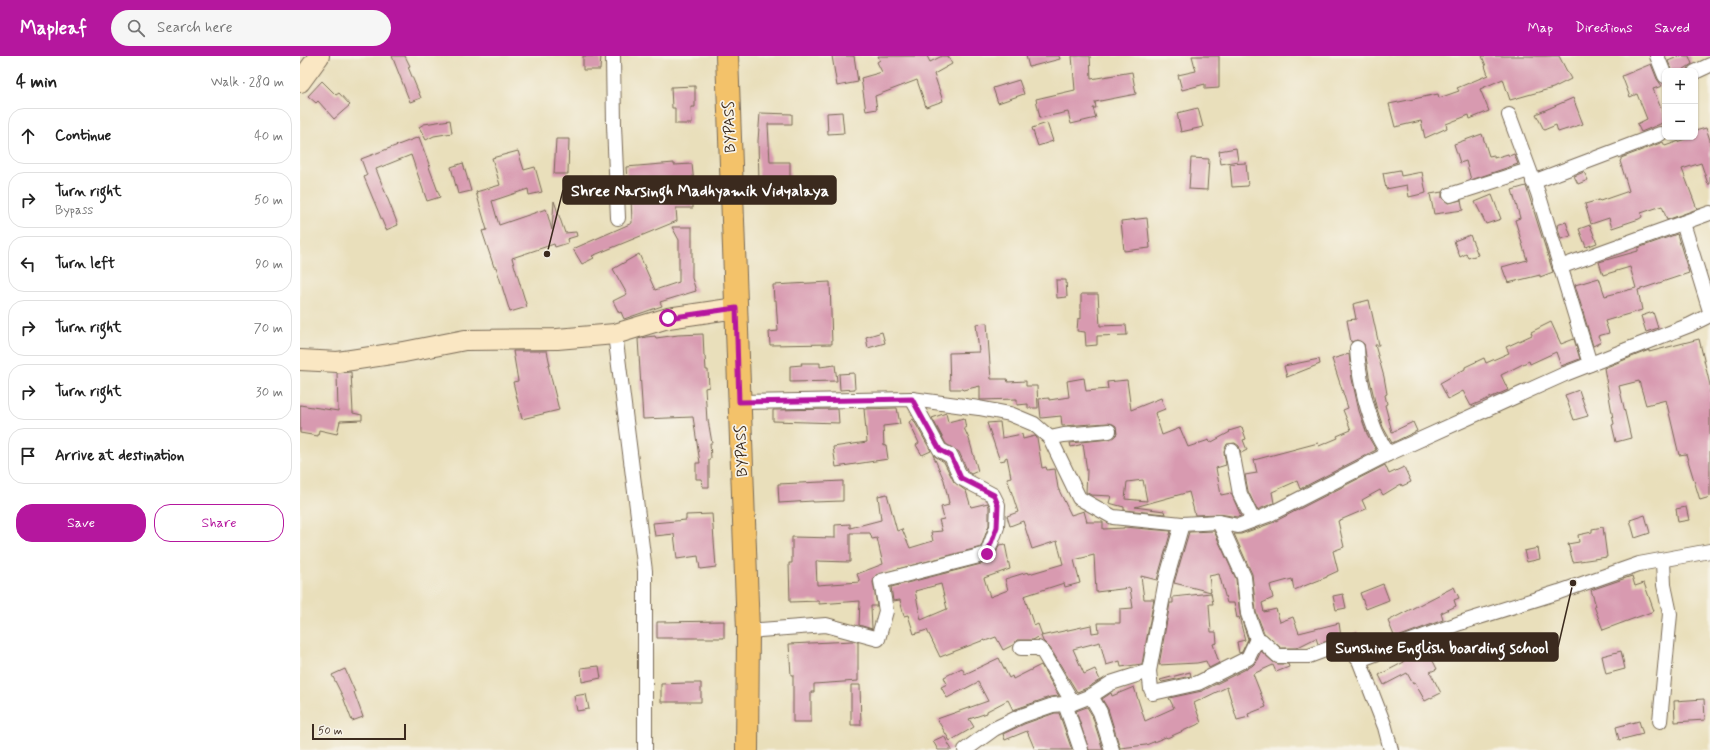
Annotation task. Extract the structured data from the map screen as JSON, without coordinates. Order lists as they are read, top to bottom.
{
  "streets": {
    "main road": ["BYPASS"]
  },
  "places": ["Shree Narsingh Madhyamik Vidyalaya", "Sunshine English boarding school"],
  "scale_bar": "50 m",
  "page": {
    "header": "Mapleaf",
    "search": "Search here",
    "nav": ["Map", "Directions", "Saved"],
    "heading": ["4 min", "Walk · 280 m"],
    "map_buttons": ["+", "−"],
    "list": [
      ["Continue", "40 m"],
      ["Turn right", "Bypass", "50 m"],
      ["Turn left", "90 m"],
      ["Turn right", "70 m"],
      ["Turn right", "30 m"],
      "Arrive at destination"
    ],
    "buttons": ["Save", "Share"],
    "scale": "50 m"
  }
}
